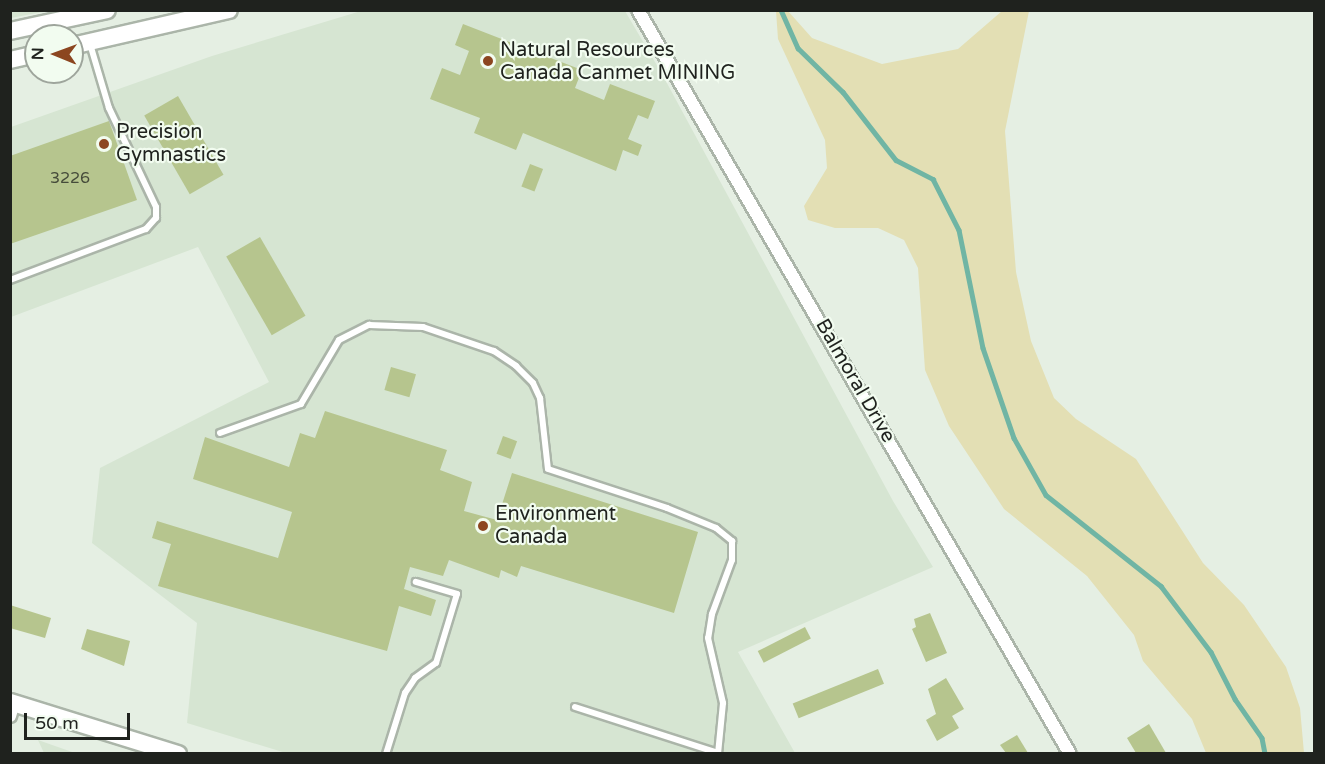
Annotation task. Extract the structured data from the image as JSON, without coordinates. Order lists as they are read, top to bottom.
{
  "streets": {
    "street": ["Balmoral Drive"]
  },
  "places": ["Natural Resources Canada Canmet MINING", "Precision Gymnastics", "Environment Canada"],
  "house_numbers": ["3226"],
  "scale_bar": "50 m",
  "north": "left"
}
